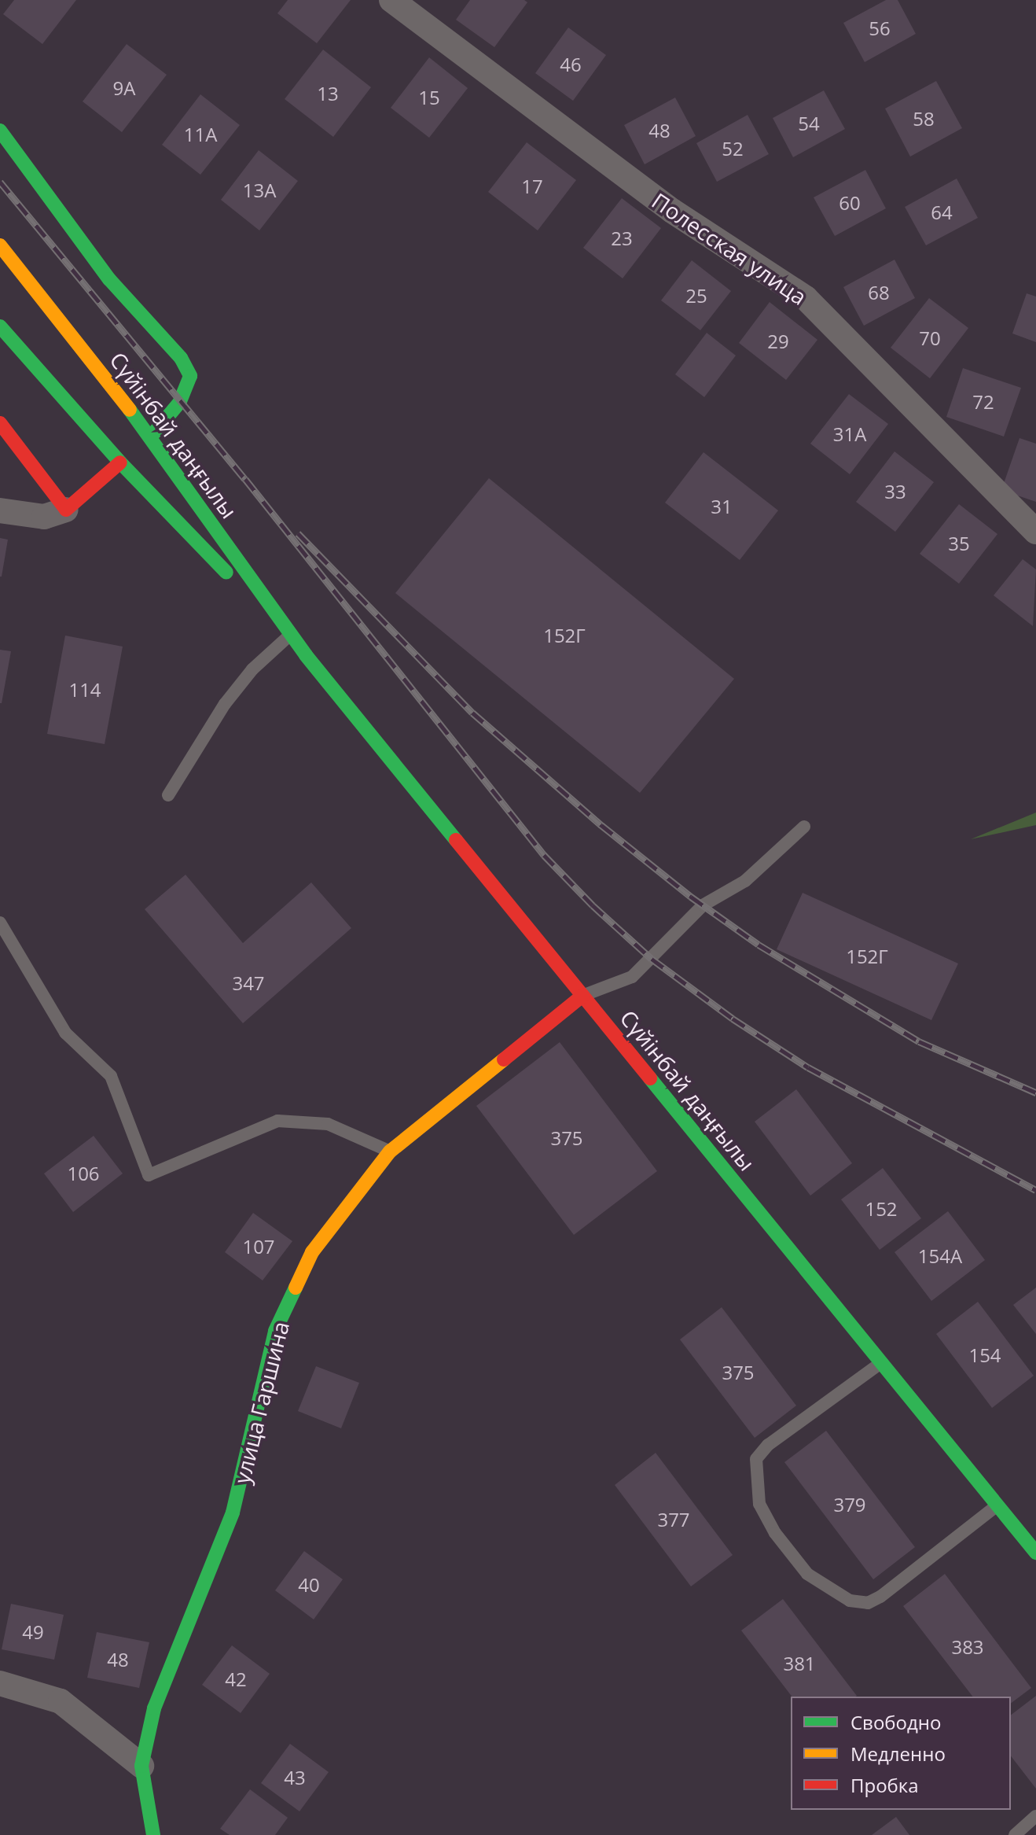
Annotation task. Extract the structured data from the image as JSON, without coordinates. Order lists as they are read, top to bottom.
{
  "streets": {
    "main road": ["Сүйінбай даңғылы", "улица Гаршина"],
    "street": ["Полесская улица"]
  },
  "crossings": [
    ["Сүйінбай даңғылы", "улица Гаршина"]
  ],
  "house_numbers": [
    "56",
    "46",
    "9А",
    "13",
    "15",
    "58",
    "54",
    "48",
    "11А",
    "52",
    "17",
    "13А",
    "60",
    "64",
    "23",
    "68",
    "25",
    "70",
    "29",
    "72",
    "31А",
    "33",
    "31",
    "35",
    "152Г",
    "114",
    "152Г",
    "347",
    "375",
    "106",
    "152",
    "107",
    "154А",
    "154",
    "375",
    "379",
    "377",
    "40",
    "49",
    "383",
    "48",
    "381",
    "42",
    "43"
  ],
  "legend": ["Свободно", "Медленно", "Пробка"]
}
